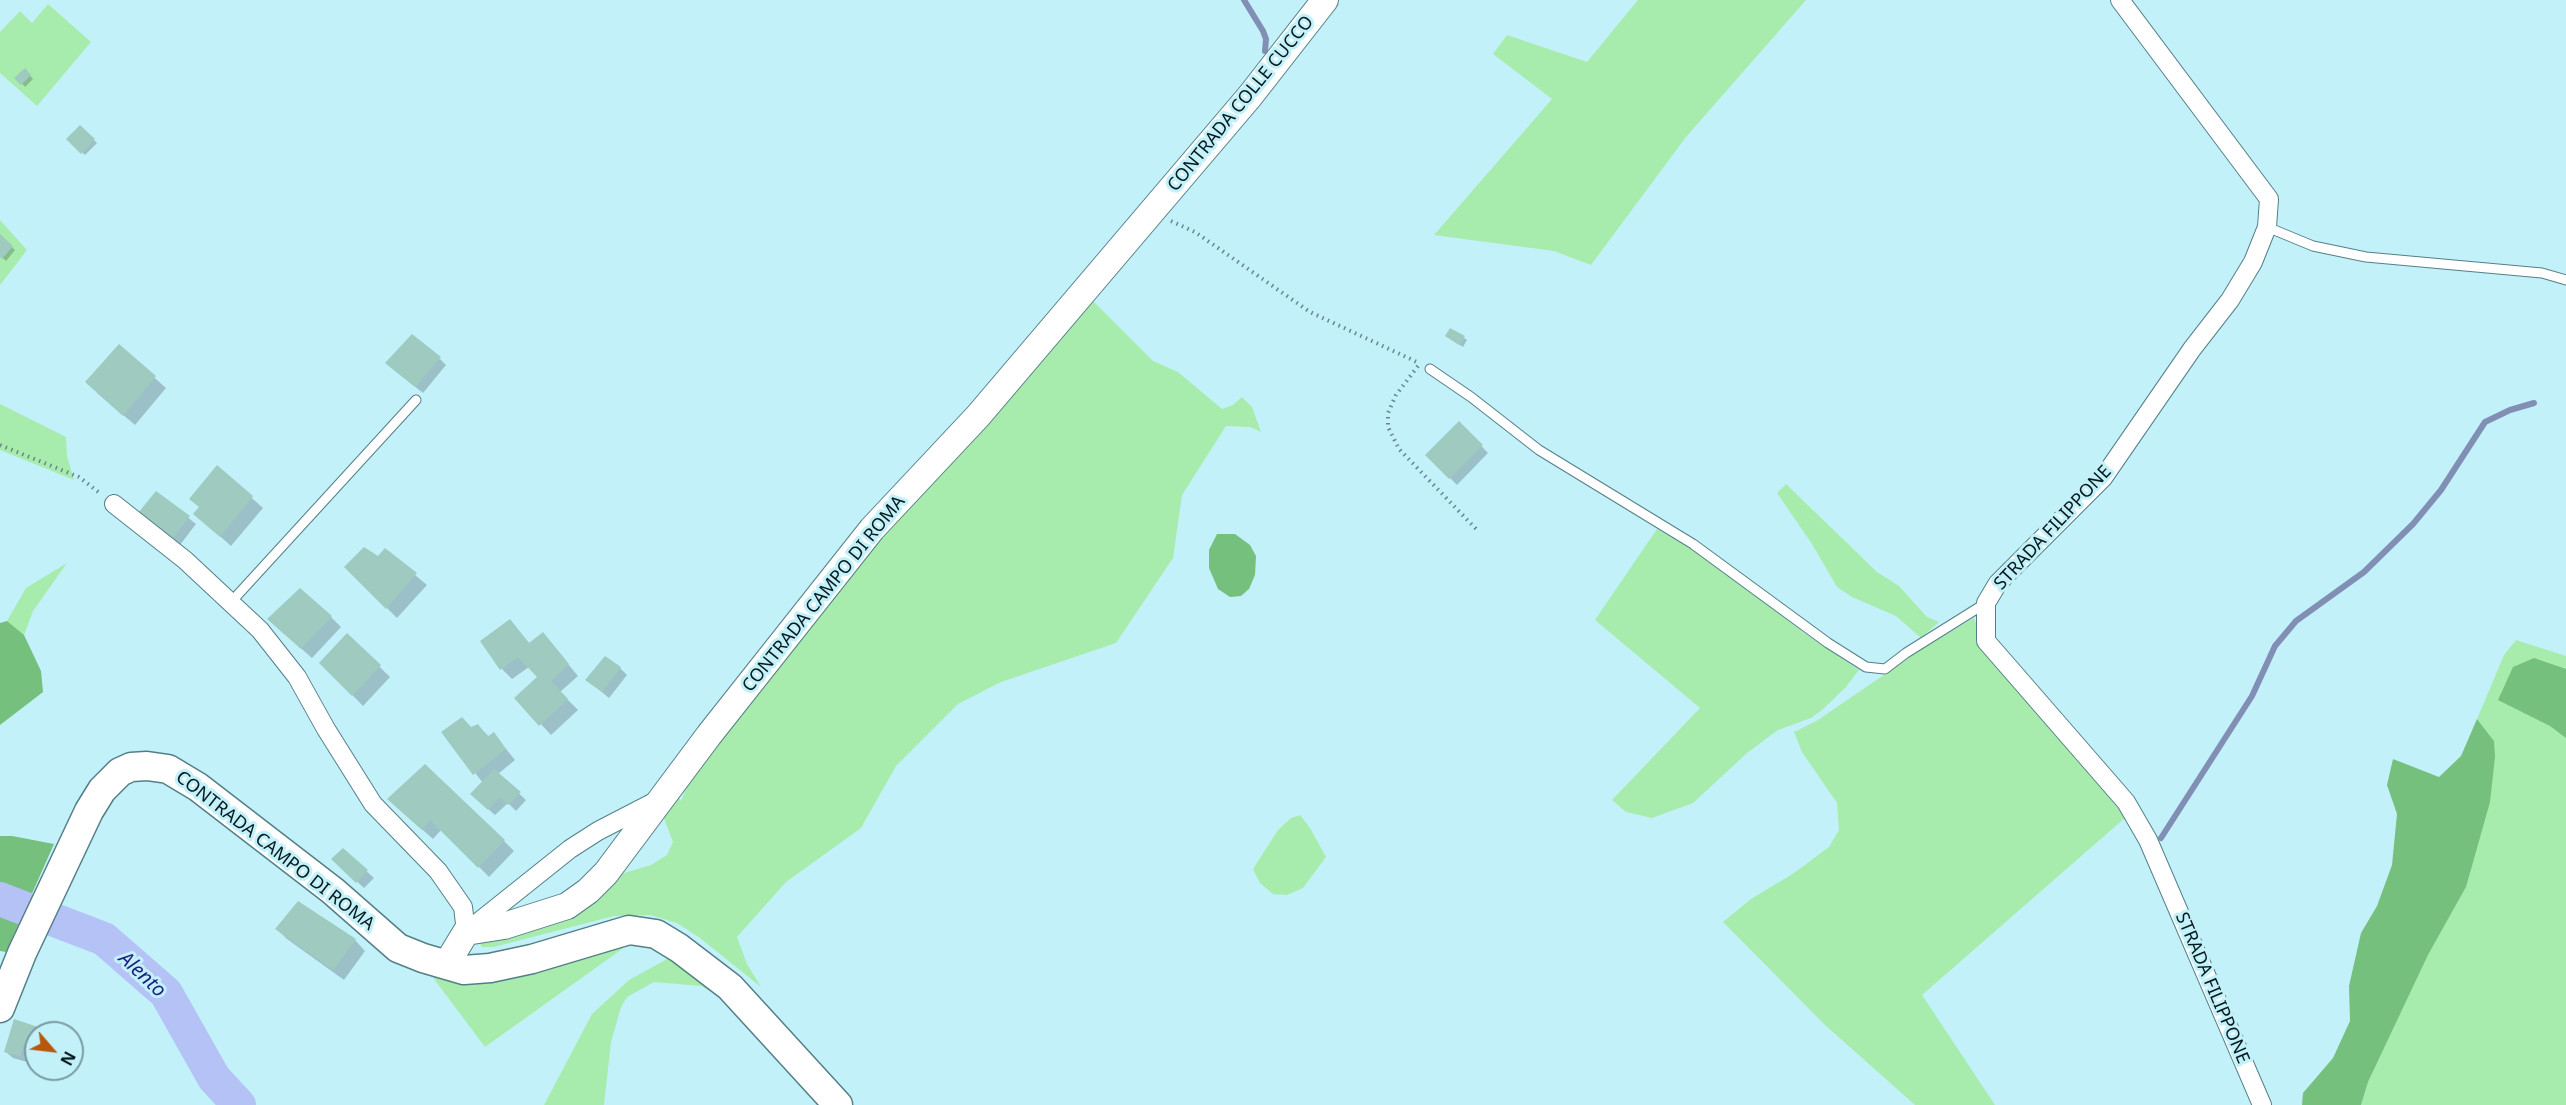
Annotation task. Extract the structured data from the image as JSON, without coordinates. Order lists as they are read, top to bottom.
{
  "streets": {
    "main road": ["CONTRADA CAMPO DI ROMA"],
    "street": ["CONTRADA COLLE CUCCO", "STRADA FILIPPONE"]
  },
  "crossings": [
    ["CONTRADA COLLE CUCCO", "CONTRADA CAMPO DI ROMA"]
  ],
  "water": ["Alento"],
  "north": "bottom right"
}
